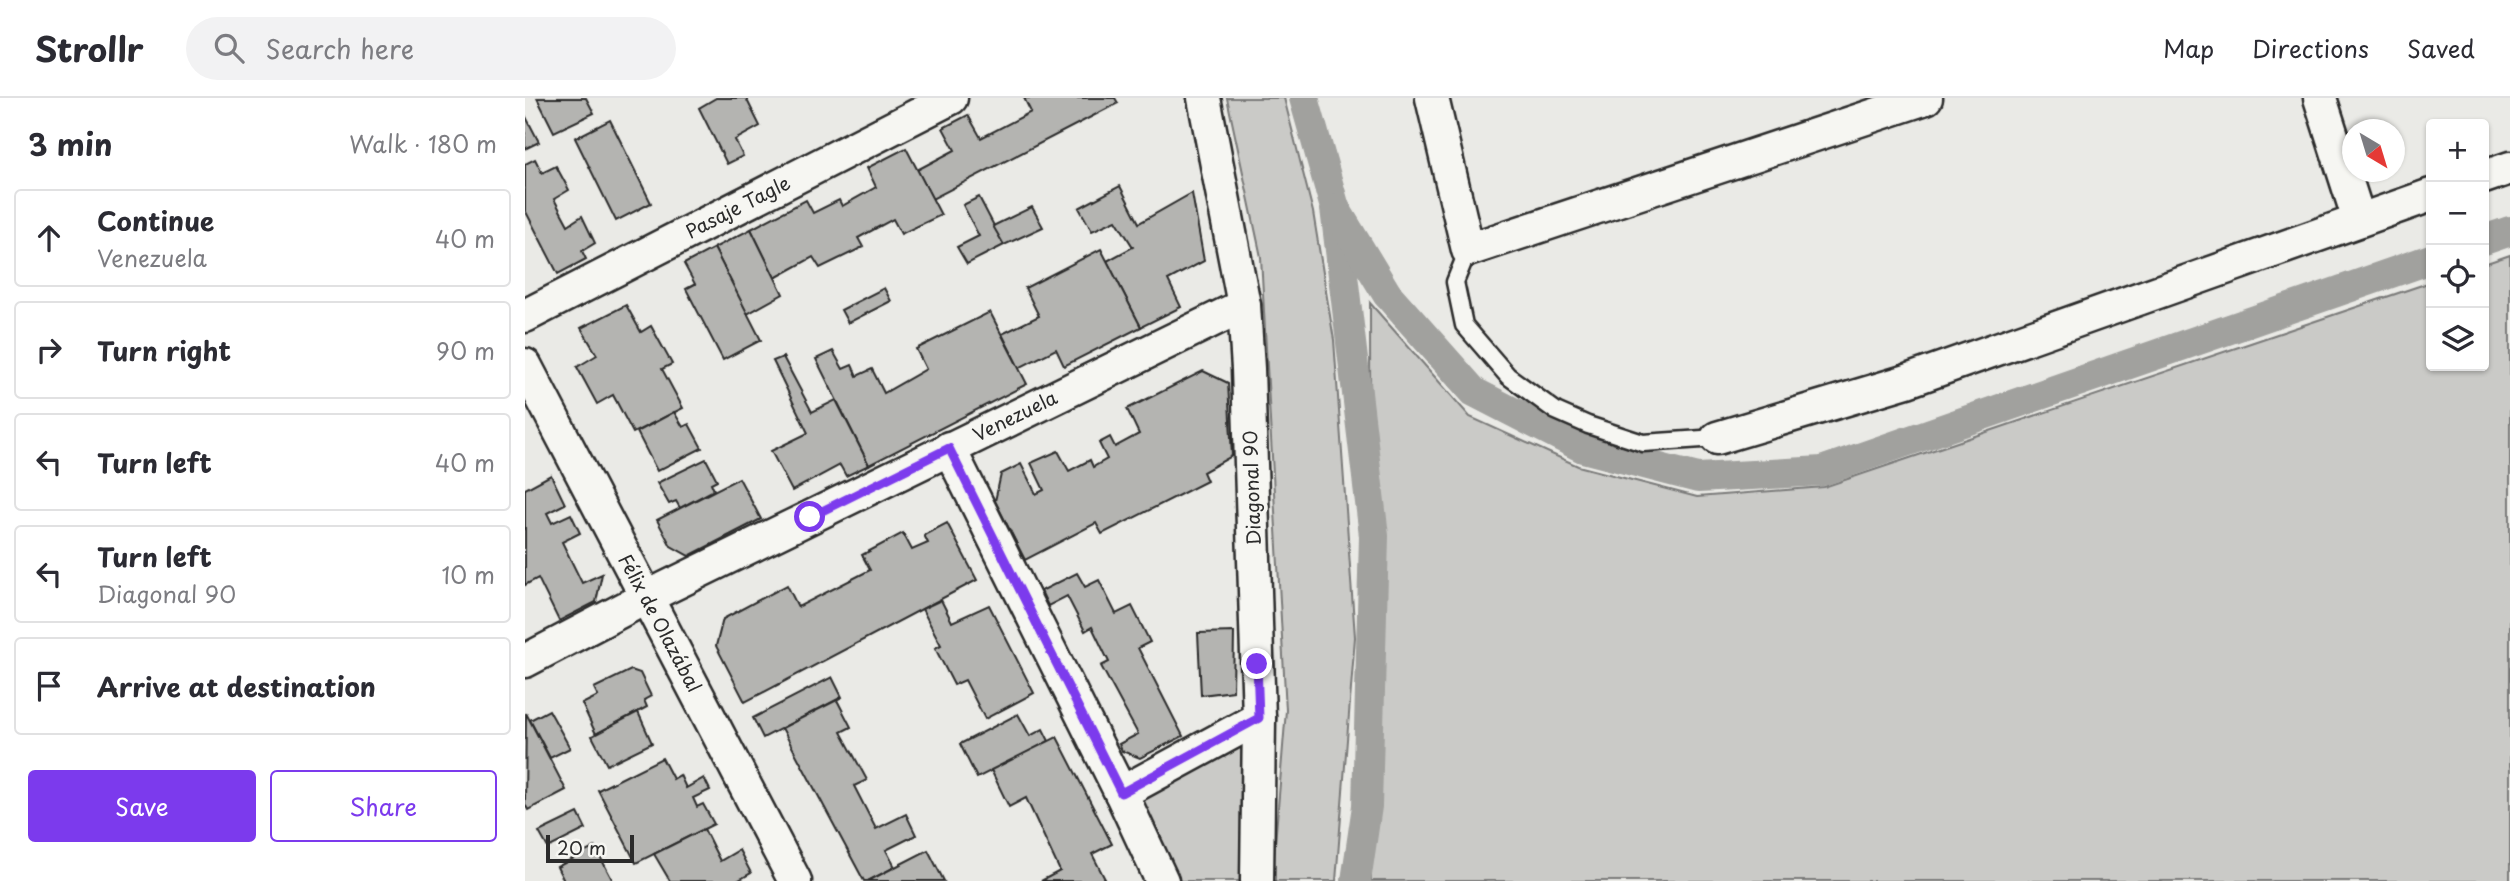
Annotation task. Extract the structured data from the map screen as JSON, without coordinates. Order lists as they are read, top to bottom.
{
  "streets": {
    "street": [
      "Pasaje Tagle",
      "Venezuela",
      "Diagonal 90",
      "Félix de Olazábal"
    ]
  },
  "crossings": [
    ["Venezuela", "Diagonal 90"],
    ["Venezuela", "Félix de Olazábal"]
  ],
  "scale_bar": "20 m",
  "north": "bottom right",
  "page": {
    "header": "Strollr",
    "search": "Search here",
    "nav": ["Map", "Directions", "Saved"],
    "heading": ["3 min", "Walk · 180 m"],
    "map_buttons": ["+", "−"],
    "list": [
      ["Continue", "Venezuela", "40 m"],
      ["Turn right", "90 m"],
      ["Turn left", "40 m"],
      ["Turn left", "Diagonal 90", "10 m"],
      "Arrive at destination"
    ],
    "buttons": ["Save", "Share"],
    "scale": "20 m"
  }
}
